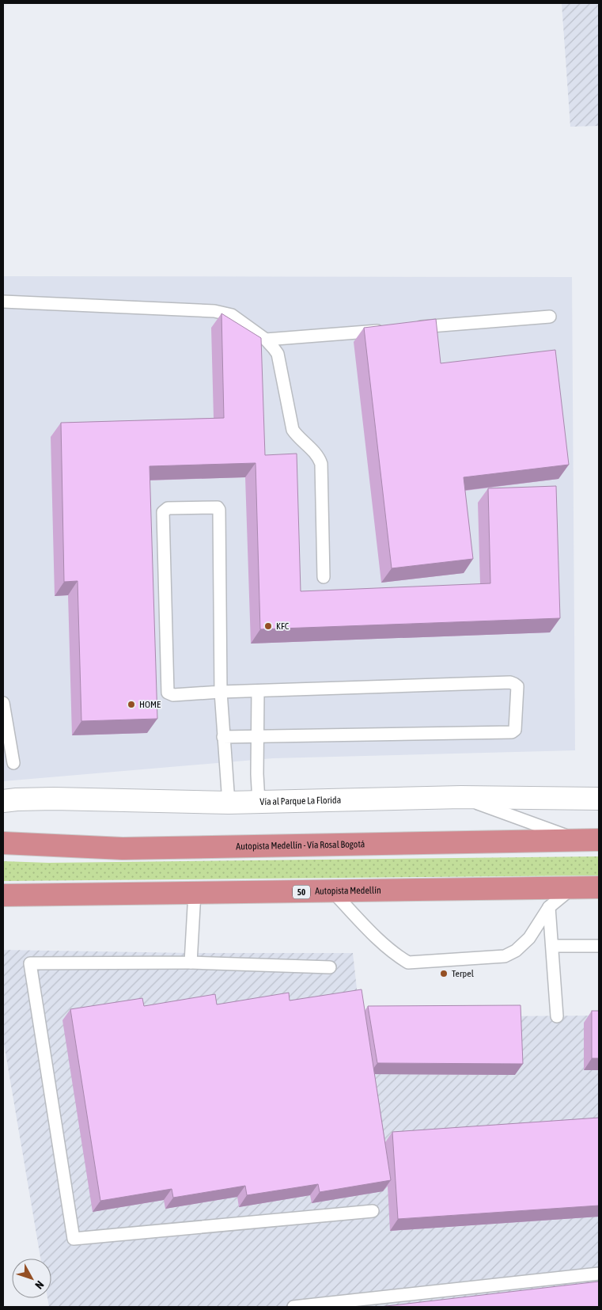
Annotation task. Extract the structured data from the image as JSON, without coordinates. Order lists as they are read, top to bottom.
{
  "streets": {
    "highway": ["Autopista Medellín - Vía Rosal Bogotá", "Autopista Medellín", "50"],
    "street": ["Vía al Parque La Florida"]
  },
  "places": ["KFC", "HOME", "Terpel"],
  "north": "bottom right"
}
